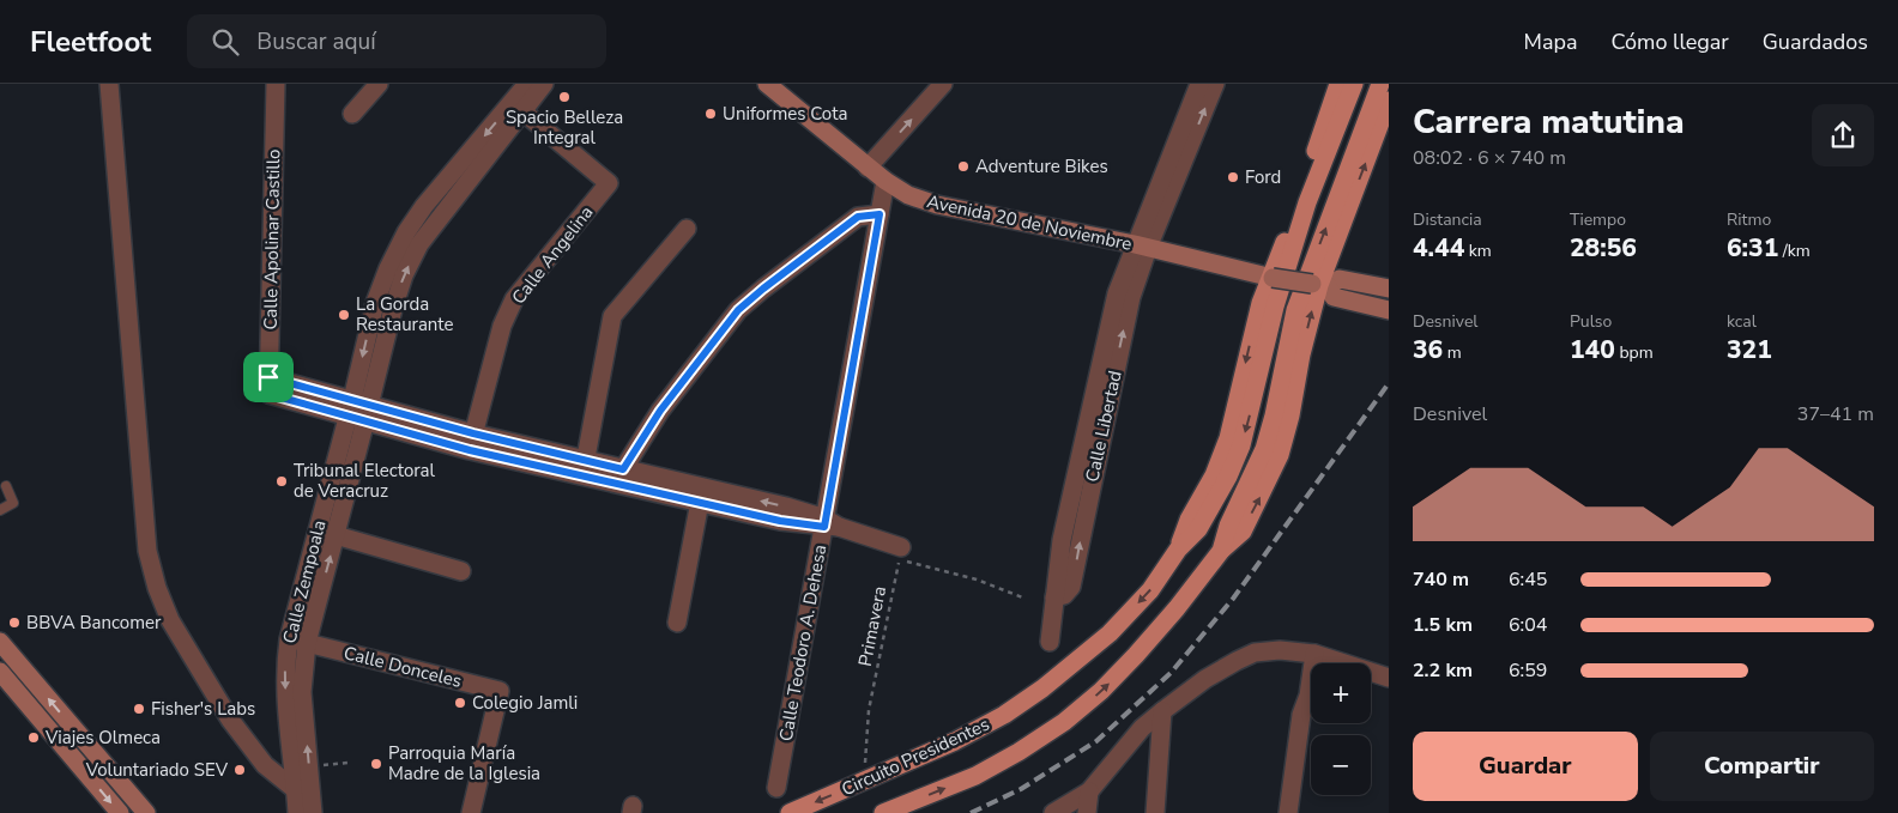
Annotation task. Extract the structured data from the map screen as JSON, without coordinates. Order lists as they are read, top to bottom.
{
  "streets": {
    "main road": ["Avenida 20 de Noviembre", "Circuito Presidentes"],
    "street": [
      "Calle Apolinar Castillo",
      "Calle Angelina",
      "Calle Libertad",
      "Calle Zempoala",
      "Calle Teodoro A. Dehesa",
      "Calle Donceles"
    ],
    "path": ["Primavera"]
  },
  "crossings": [
    ["Avenida 20 de Noviembre", "Calle Libertad"],
    ["Avenida 20 de Noviembre", "Calle Teodoro A. Dehesa"],
    ["Calle Apolinar Castillo", "Calle Zempoala"],
    ["Calle Angelina", "Calle Zempoala"],
    ["Calle Zempoala", "Calle Donceles"],
    ["Primavera", "Circuito Presidentes"]
  ],
  "places": [
    "Spacio Belleza Integral",
    "Uniformes Cota",
    "Adventure Bikes",
    "Ford",
    "La Gorda Restaurante",
    "Tribunal Electoral de Veracruz",
    "BBVA Bancomer",
    "Colegio Jamli",
    "Fisher's Labs",
    "Viajes Olmeca",
    "Parroquia María Madre de la Iglesia",
    "Voluntariado SEV"
  ],
  "page": {
    "header": "Fleetfoot",
    "search": "Buscar aquí",
    "nav": ["Mapa", "Cómo llegar", "Guardados"],
    "heading": ["Carrera matutina", "08:02 · 6 × 740 m"],
    "stats": [
      ["Distancia", "4.44 km"],
      ["Tiempo", "28:56"],
      ["Ritmo", "6:31 /km"],
      ["Desnivel", "36 m"],
      ["Pulso", "140 bpm"],
      ["kcal", "321"]
    ],
    "chart": ["Desnivel", "37–41 m"],
    "list": [
      {
        "name": "740 m",
        "note": "6:45"
      },
      {
        "name": "1.5 km",
        "note": "6:04"
      },
      {
        "name": "2.2 km",
        "note": "6:59"
      }
    ],
    "map_buttons": ["+", "−"],
    "buttons": ["Guardar", "Compartir"]
  }
}
